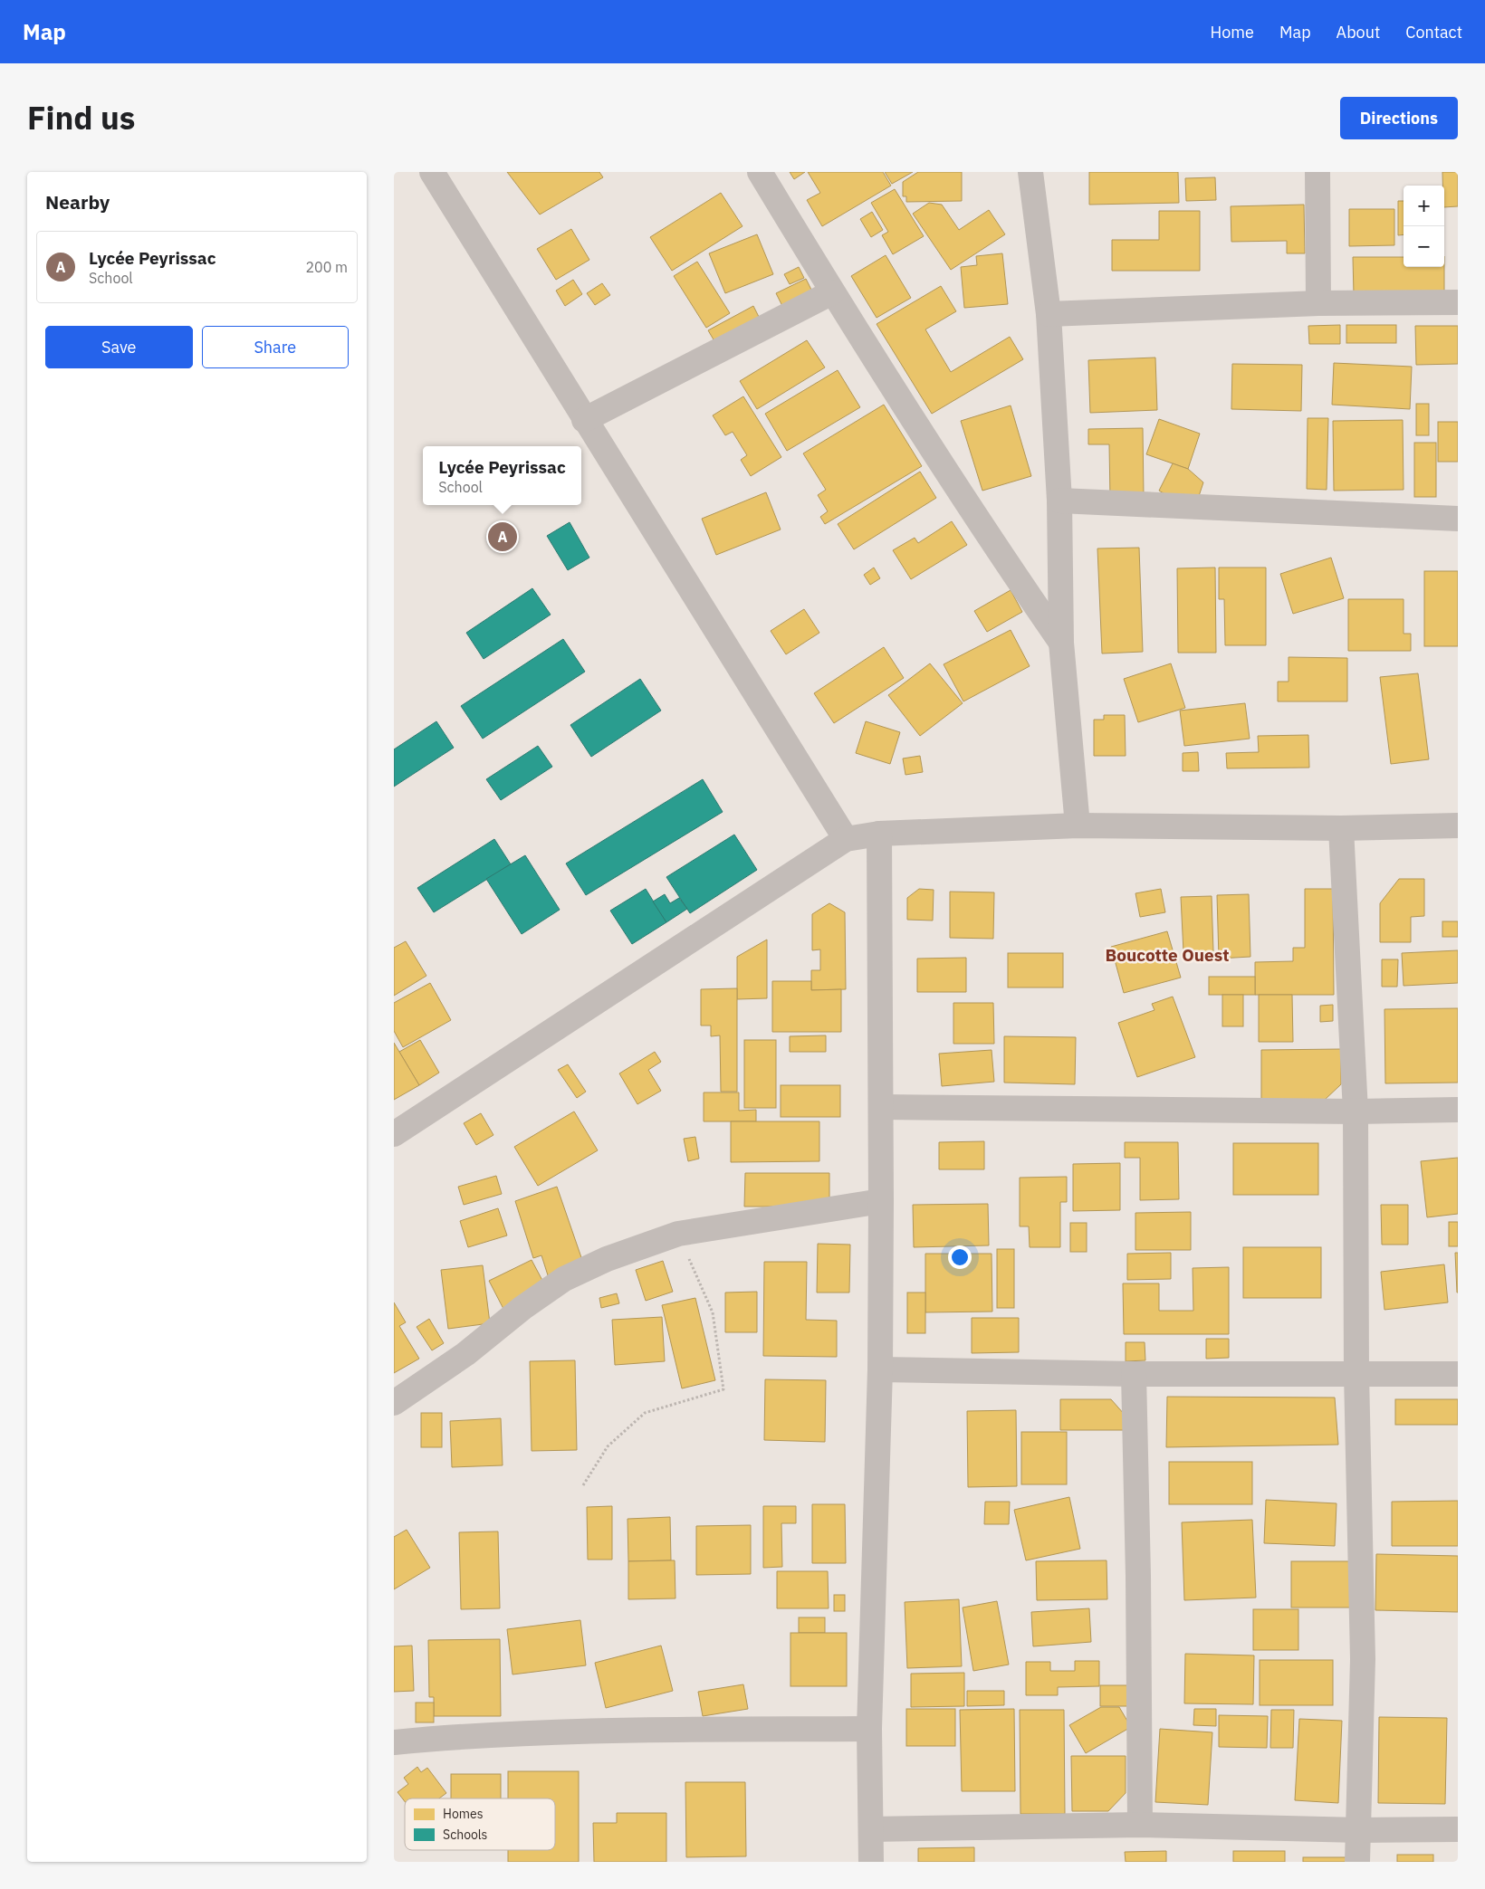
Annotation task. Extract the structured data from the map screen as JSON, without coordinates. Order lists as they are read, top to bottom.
{
  "districts": ["Boucotte Ouest"],
  "legend": ["Homes", "Schools"],
  "page": {
    "header": "Map",
    "nav": [
      "Home",
      "Map",
      "About",
      "Contact"
    ],
    "title": "Find us",
    "buttons": [
      "Directions",
      ["Save", "Share"]
    ],
    "heading": "Nearby",
    "map_buttons": ["+", "−"],
    "list": [
      {
        "mark": "A",
        "name": "Lycée Peyrissac",
        "note": "School",
        "value": "200 m"
      }
    ],
    "popup": ["Lycée Peyrissac", "School"],
    "pins": "A"
  }
}
